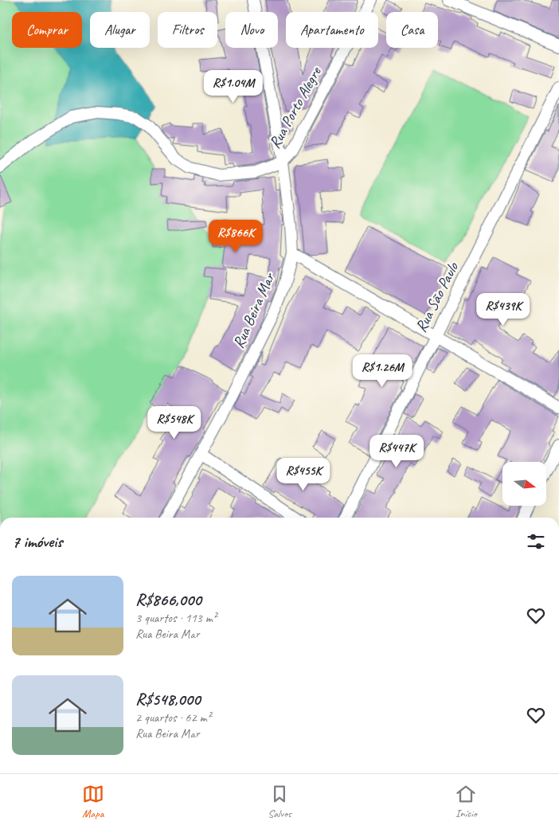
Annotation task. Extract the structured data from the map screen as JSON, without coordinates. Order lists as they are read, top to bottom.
{
  "streets": {
    "street": ["Rua Porto Alegre", "Rua São Paulo", "Rua Beira Mar"]
  },
  "crossings": [
    ["Rua Porto Alegre", "Rua Beira Mar"]
  ],
  "north": "right",
  "page": {
    "chip": [
      "Comprar",
      "Alugar",
      "Filtros",
      "Novo",
      "Apartamento",
      "Casa"
    ],
    "price": [
      "R$1.04M",
      "R$866K",
      "R$439K",
      "R$1.26M",
      "R$548K",
      "R$447K",
      "R$455K"
    ],
    "heading": "7 imóveis",
    "list": [
      {
        "name": "R$866,000",
        "note": "3 quartos · 113 m² · Rua Beira Mar"
      },
      {
        "name": "R$548,000",
        "note": "2 quartos · 62 m² · Rua Beira Mar"
      }
    ],
    "tabs": ["Mapa", "Salvos", "Início"]
  }
}
